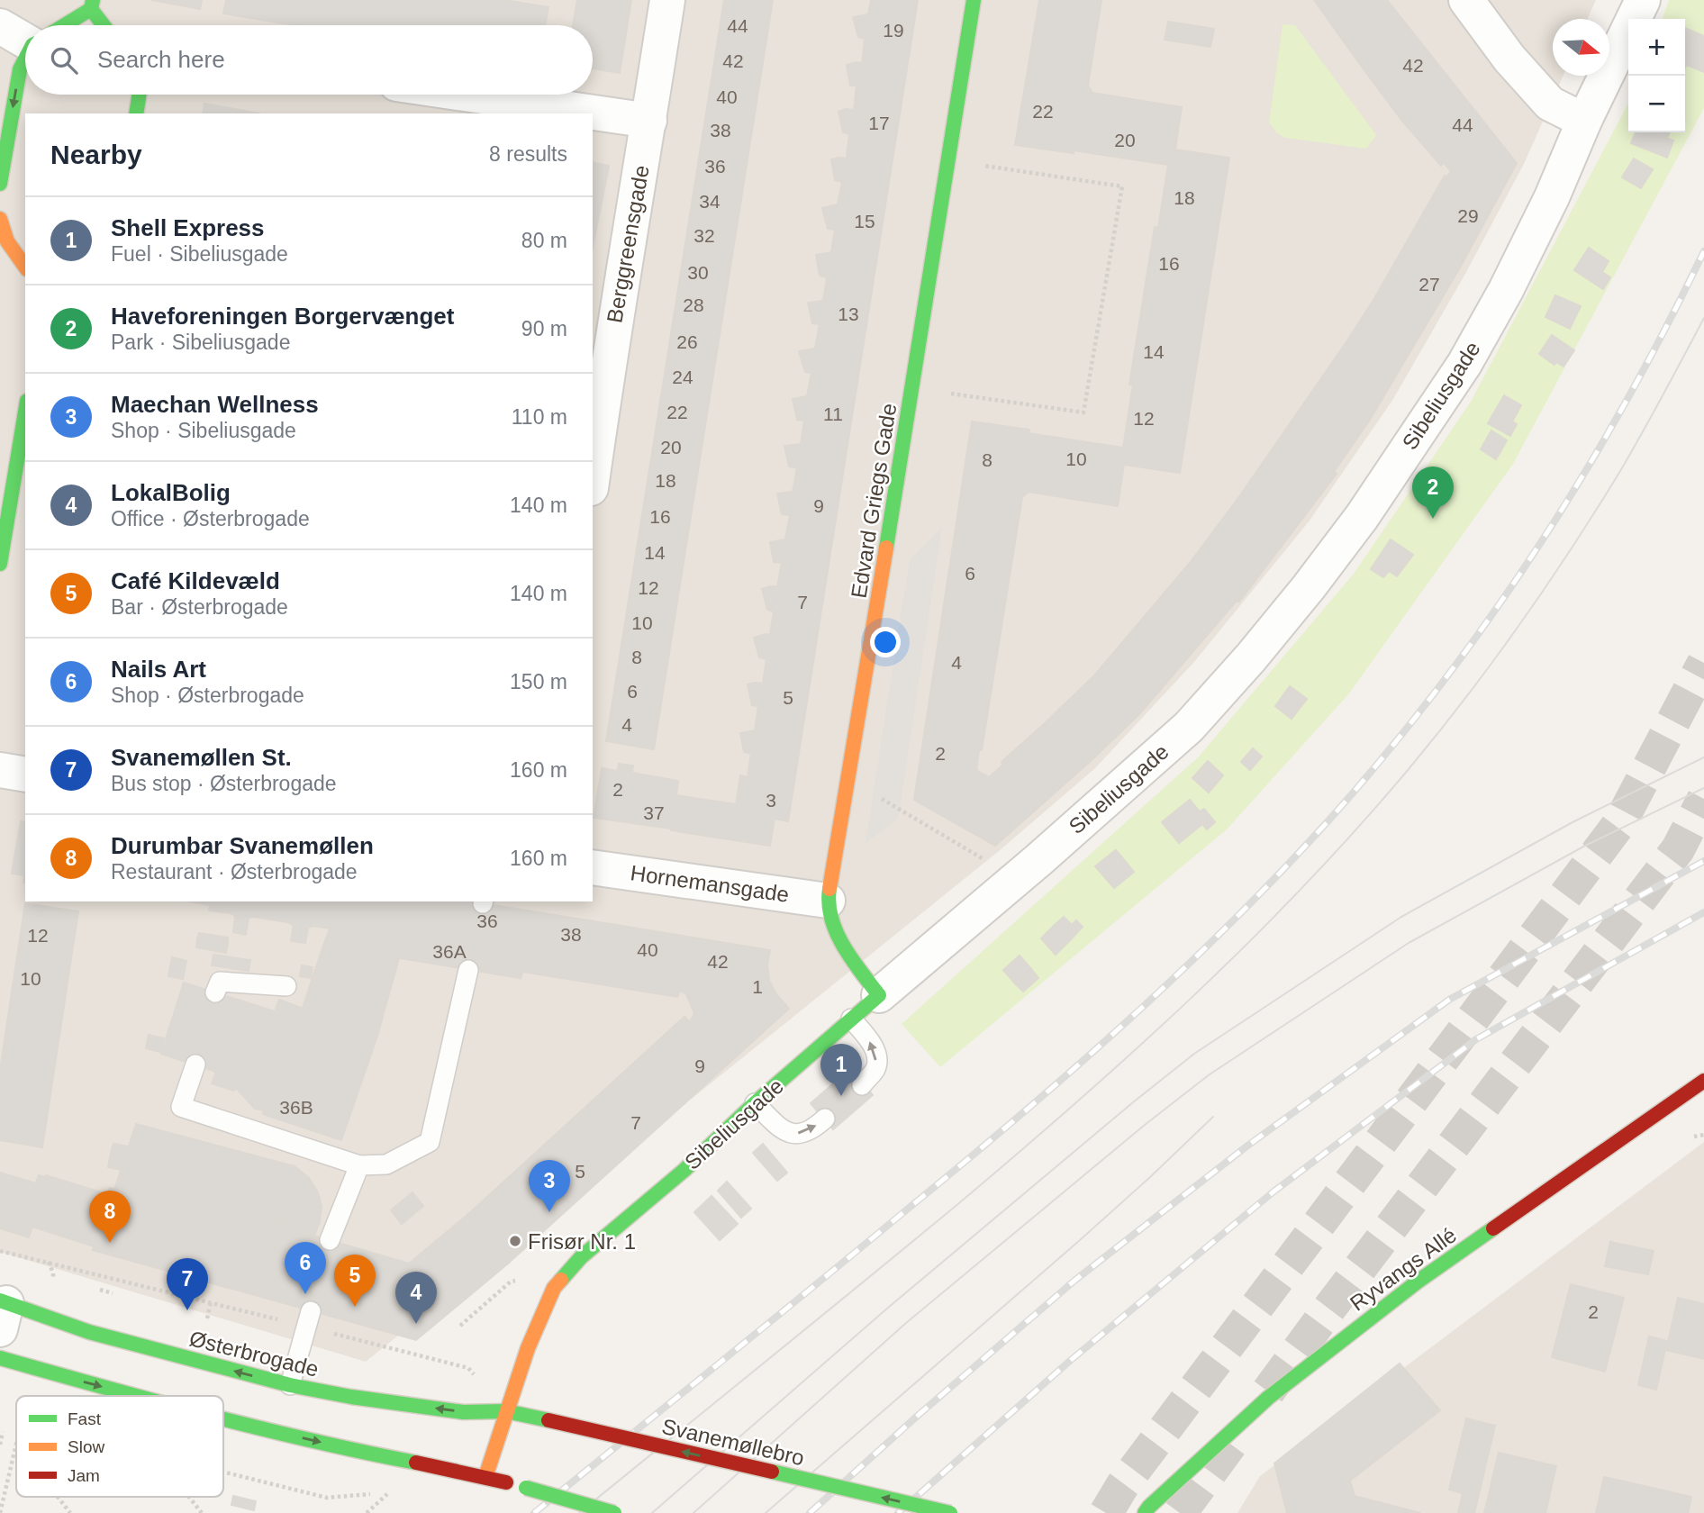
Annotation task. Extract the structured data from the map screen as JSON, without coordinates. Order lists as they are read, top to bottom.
{
  "streets": {
    "street": [
      "Berggreensgade",
      "Sibeliusgade",
      "Edvard Griegs Gade",
      "Hornemansgade",
      "Ryvangs Allé",
      "Østerbrogade",
      "Svanemøllebro"
    ]
  },
  "crossings": [
    ["Sibeliusgade", "Edvard Griegs Gade"],
    ["Sibeliusgade", "Østerbrogade"],
    ["Sibeliusgade", "Svanemøllebro"],
    ["Edvard Griegs Gade", "Hornemansgade"],
    ["Østerbrogade", "Svanemøllebro"]
  ],
  "one_way": ["Svanemøllebro"],
  "places": ["Frisør Nr. 1"],
  "house_numbers": [
    "44",
    "19",
    "42",
    "42",
    "40",
    "22",
    "17",
    "44",
    "38",
    "20",
    "36",
    "18",
    "34",
    "29",
    "15",
    "32",
    "16",
    "30",
    "27",
    "28",
    "13",
    "26",
    "14",
    "24",
    "22",
    "11",
    "12",
    "20",
    "10",
    "8",
    "18",
    "9",
    "16",
    "14",
    "6",
    "12",
    "7",
    "10",
    "8",
    "4",
    "6",
    "5",
    "4",
    "2",
    "2",
    "3",
    "37",
    "36",
    "38",
    "12",
    "40",
    "36A",
    "42",
    "10",
    "1",
    "9",
    "36B",
    "7",
    "5",
    "2"
  ],
  "legend": ["Fast", "Slow", "Jam"],
  "north": "right",
  "page": {
    "map_buttons": ["+", "−"],
    "search": "Search here",
    "heading": ["Nearby", "8 results"],
    "list": [
      {
        "mark": "1",
        "name": "Shell Express",
        "note": "Fuel · Sibeliusgade",
        "value": "80 m"
      },
      {
        "mark": "2",
        "name": "Haveforeningen Borgervænget",
        "note": "Park · Sibeliusgade",
        "value": "90 m"
      },
      {
        "mark": "3",
        "name": "Maechan Wellness",
        "note": "Shop · Sibeliusgade",
        "value": "110 m"
      },
      {
        "mark": "4",
        "name": "LokalBolig",
        "note": "Office · Østerbrogade",
        "value": "140 m"
      },
      {
        "mark": "5",
        "name": "Café Kildevæld",
        "note": "Bar · Østerbrogade",
        "value": "140 m"
      },
      {
        "mark": "6",
        "name": "Nails Art",
        "note": "Shop · Østerbrogade",
        "value": "150 m"
      },
      {
        "mark": "7",
        "name": "Svanemøllen St.",
        "note": "Bus stop · Østerbrogade",
        "value": "160 m"
      },
      {
        "mark": "8",
        "name": "Durumbar Svanemøllen",
        "note": "Restaurant · Østerbrogade",
        "value": "160 m"
      }
    ],
    "pins": [
      "2",
      "1",
      "3",
      "8",
      "6",
      "5",
      "7",
      "4"
    ]
  }
}
